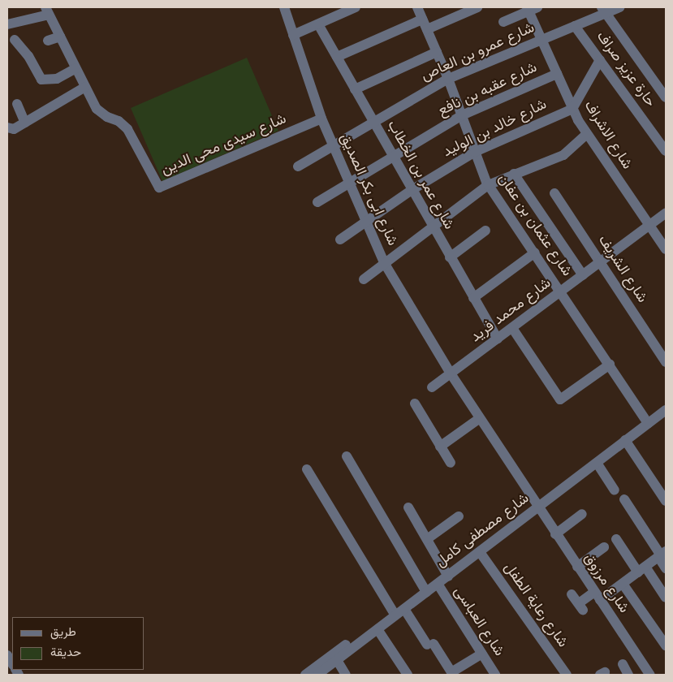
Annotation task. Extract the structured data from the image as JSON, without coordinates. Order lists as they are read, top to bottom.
{
  "streets": {
    "street": [
      "شارع عمرو بن العاص",
      "حارة عزيز صراف",
      "شارع عقبه بن نافع",
      "شارع خالد بن الوليد",
      "شارع الاشراف",
      "شارع سيدى محى الدين",
      "شارع عمر بن الخطاب",
      "شارع ابى بكر الصديق",
      "شارع عثمان بن عفان",
      "شارع الشريف",
      "شارع محمد فريد",
      "شارع مصطفى كامل",
      "شارع مرزوق",
      "شارع رعاية الطفل",
      "شارع العباسى"
    ]
  },
  "crossings": [
    ["شارع عمرو بن العاص", "حارة عزيز صراف"],
    ["شارع عمرو بن العاص", "شارع الاشراف"],
    ["شارع عمرو بن العاص", "شارع عمر بن الخطاب"],
    ["شارع عمرو بن العاص", "شارع ابى بكر الصديق"],
    ["شارع عمرو بن العاص", "شارع عثمان بن عفان"],
    ["شارع عقبه بن نافع", "شارع الاشراف"],
    ["شارع عقبه بن نافع", "شارع عمر بن الخطاب"],
    ["شارع عقبه بن نافع", "شارع ابى بكر الصديق"],
    ["شارع عقبه بن نافع", "شارع عثمان بن عفان"],
    ["شارع خالد بن الوليد", "شارع الاشراف"],
    ["شارع خالد بن الوليد", "شارع عمر بن الخطاب"],
    ["شارع خالد بن الوليد", "شارع ابى بكر الصديق"],
    ["شارع خالد بن الوليد", "شارع عثمان بن عفان"],
    ["شارع الاشراف", "شارع محمد فريد"],
    ["شارع سيدى محى الدين", "شارع ابى بكر الصديق"],
    ["شارع عمر بن الخطاب", "شارع محمد فريد"],
    ["شارع ابى بكر الصديق", "شارع محمد فريد"],
    ["شارع ابى بكر الصديق", "شارع مرزوق"],
    ["شارع عثمان بن عفان", "شارع محمد فريد"],
    ["شارع عثمان بن عفان", "شارع مصطفى كامل"],
    ["شارع الشريف", "شارع محمد فريد"],
    ["شارع مصطفى كامل", "شارع مرزوق"],
    ["شارع مصطفى كامل", "شارع رعاية الطفل"],
    ["شارع مصطفى كامل", "شارع العباسى"]
  ],
  "legend": ["طريق", "حديقة"]
}
